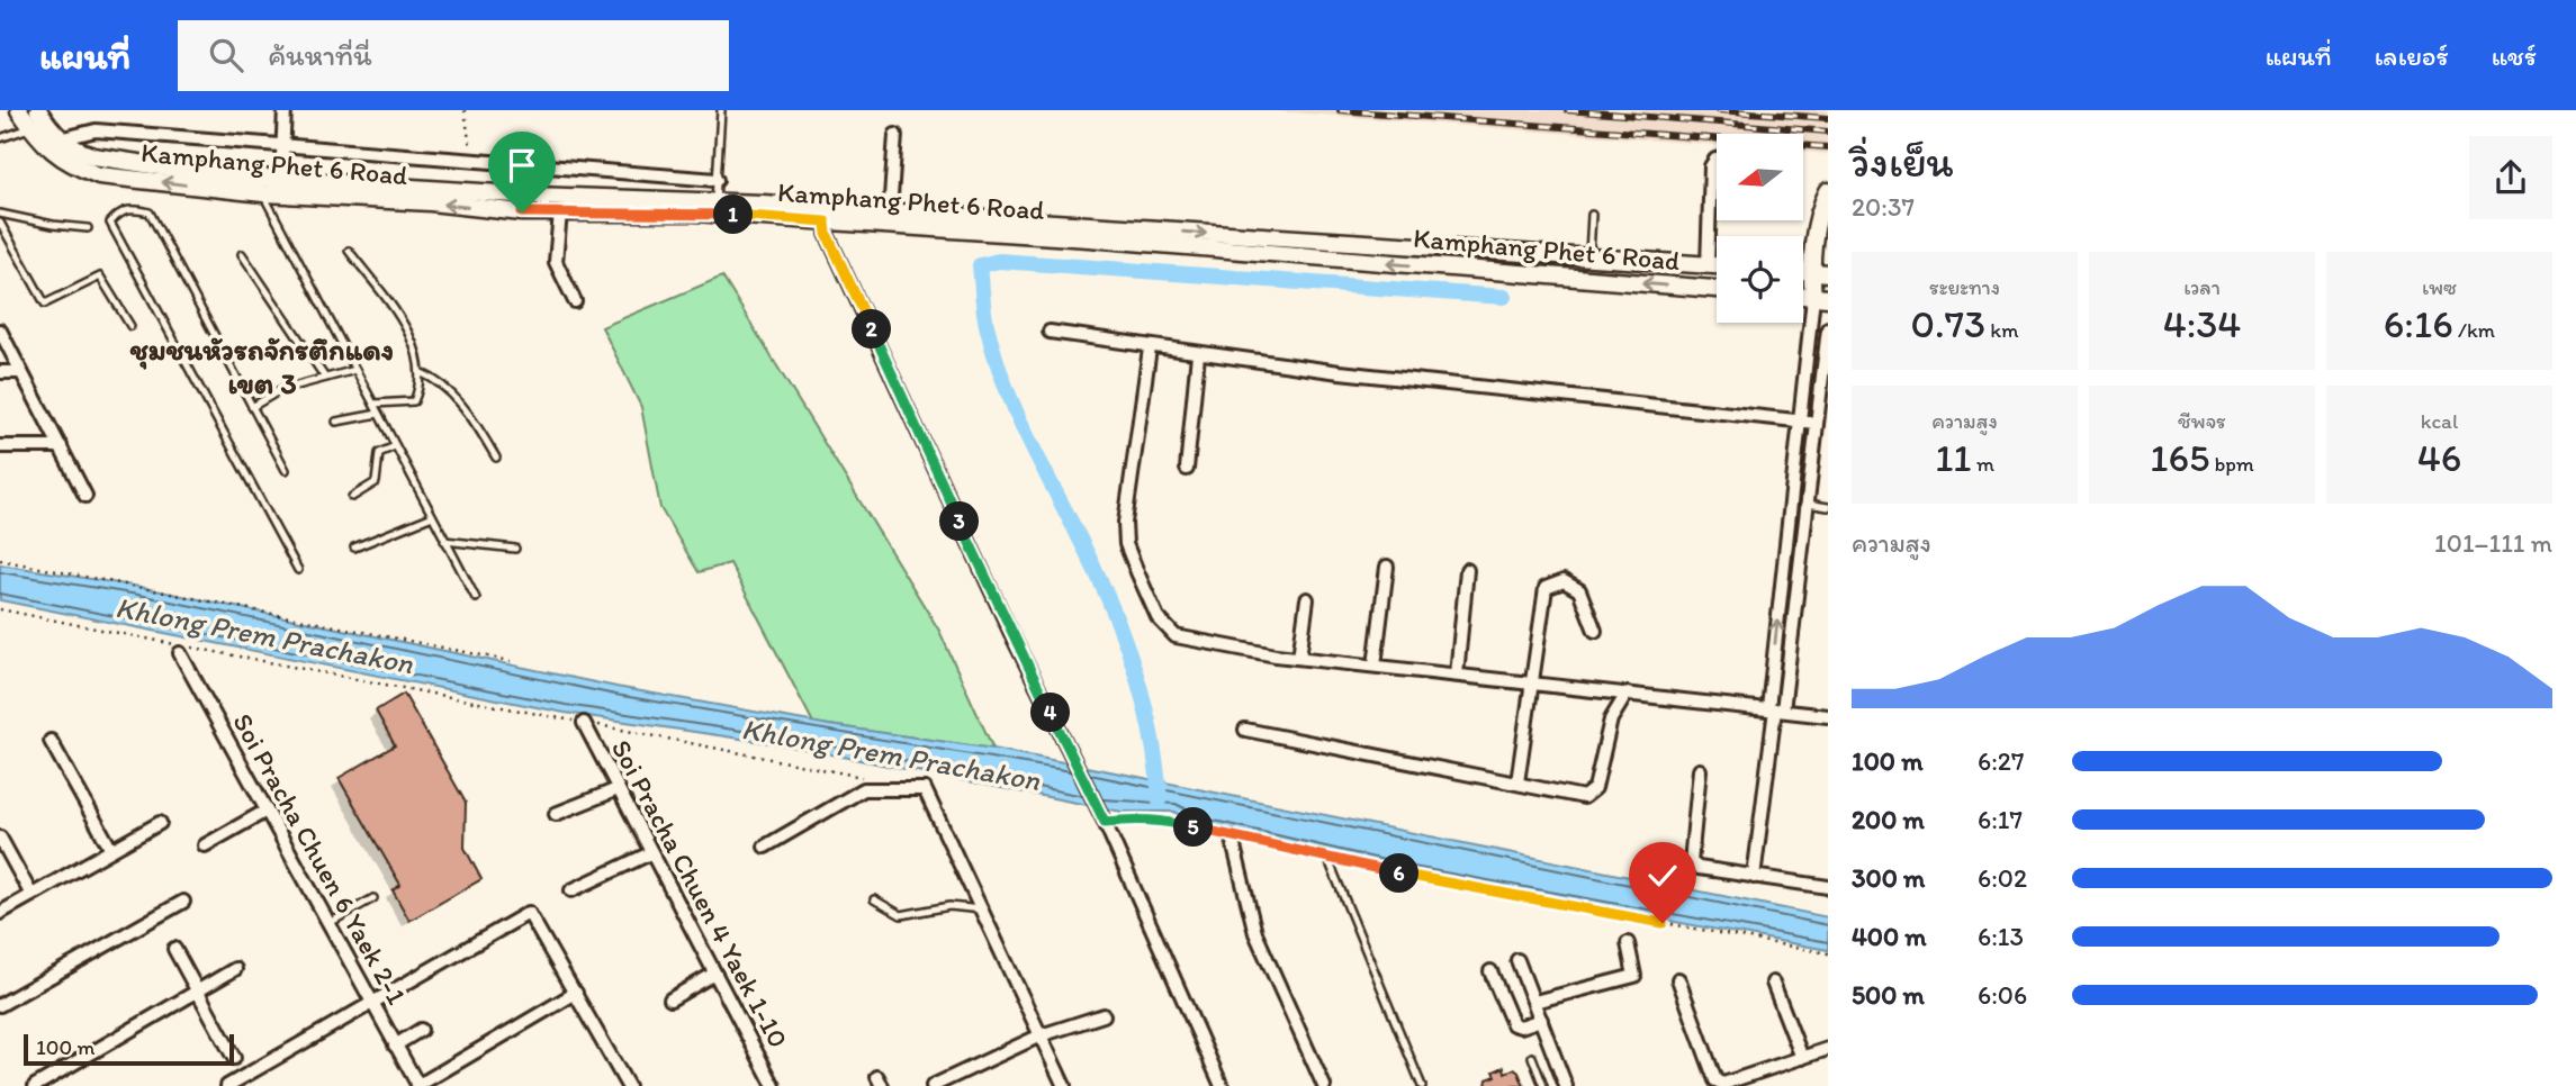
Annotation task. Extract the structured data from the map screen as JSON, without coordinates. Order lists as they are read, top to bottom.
{
  "streets": {
    "street": ["Kamphang Phet 6 Road", "Soi Pracha Chuen 6 Yaek 2-1", "Soi Pracha Chuen 4 Yaek 1-10"]
  },
  "districts": ["ชุมชนหัวรถจักรตึกแดง เขต 3"],
  "water": ["Khlong Prem Prachakon"],
  "scale_bar": "100 m",
  "north": "left",
  "page": {
    "header": "แผนที่",
    "search": "ค้นหาที่นี่",
    "nav": ["แผนที่", "เลเยอร์", "แชร์"],
    "heading": ["วิ่งเย็น", "20:37"],
    "pins": [
      "1",
      "2",
      "3",
      "4",
      "5",
      "6"
    ],
    "stats": [
      ["ระยะทาง", "0.73 km"],
      ["เวลา", "4:34"],
      ["เพซ", "6:16 /km"],
      ["ความสูง", "11 m"],
      ["ชีพจร", "165 bpm"],
      ["kcal", "46"]
    ],
    "chart": ["ความสูง", "101–111 m"],
    "list": [
      {
        "name": "100 m",
        "note": "6:27"
      },
      {
        "name": "200 m",
        "note": "6:17"
      },
      {
        "name": "300 m",
        "note": "6:02"
      },
      {
        "name": "400 m",
        "note": "6:13"
      },
      {
        "name": "500 m",
        "note": "6:06"
      }
    ],
    "scale": "100 m"
  }
}
